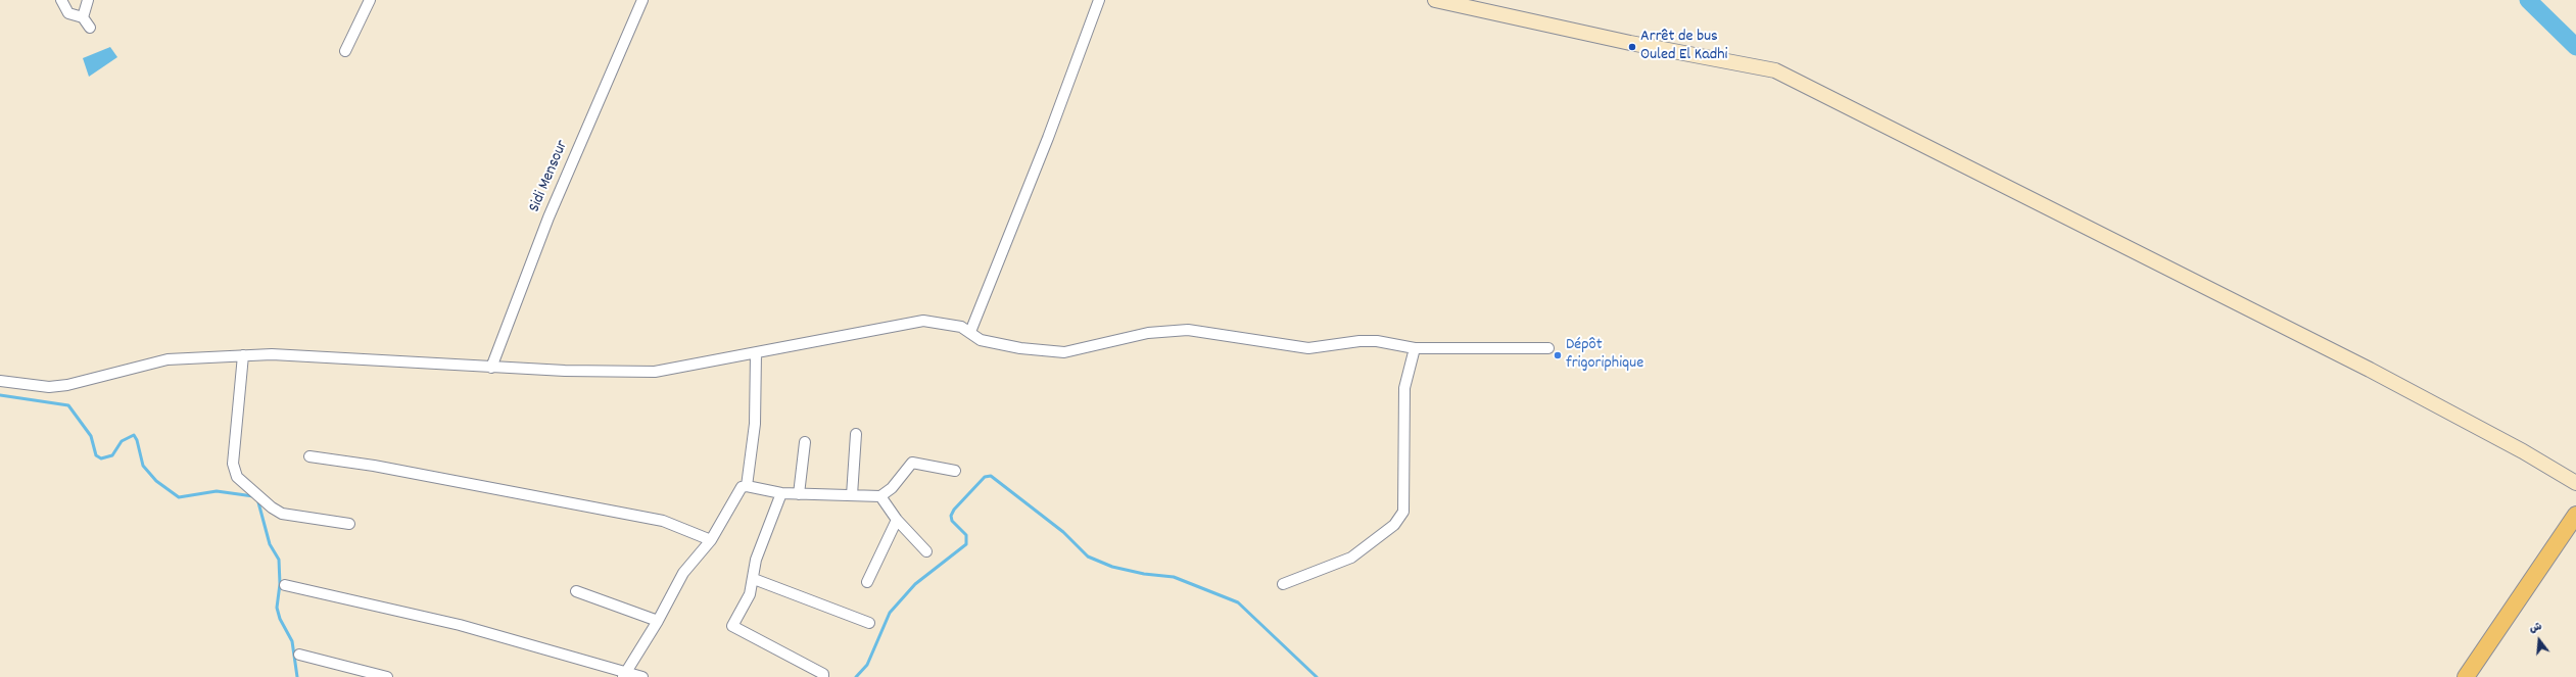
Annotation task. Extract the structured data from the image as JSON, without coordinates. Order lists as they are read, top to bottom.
{
  "streets": {
    "street": ["Sidi Mensour"]
  },
  "places": ["Arrêt de bus Ouled El Kadhi", "Dépôt frigoriphique"],
  "north": "top"
}
